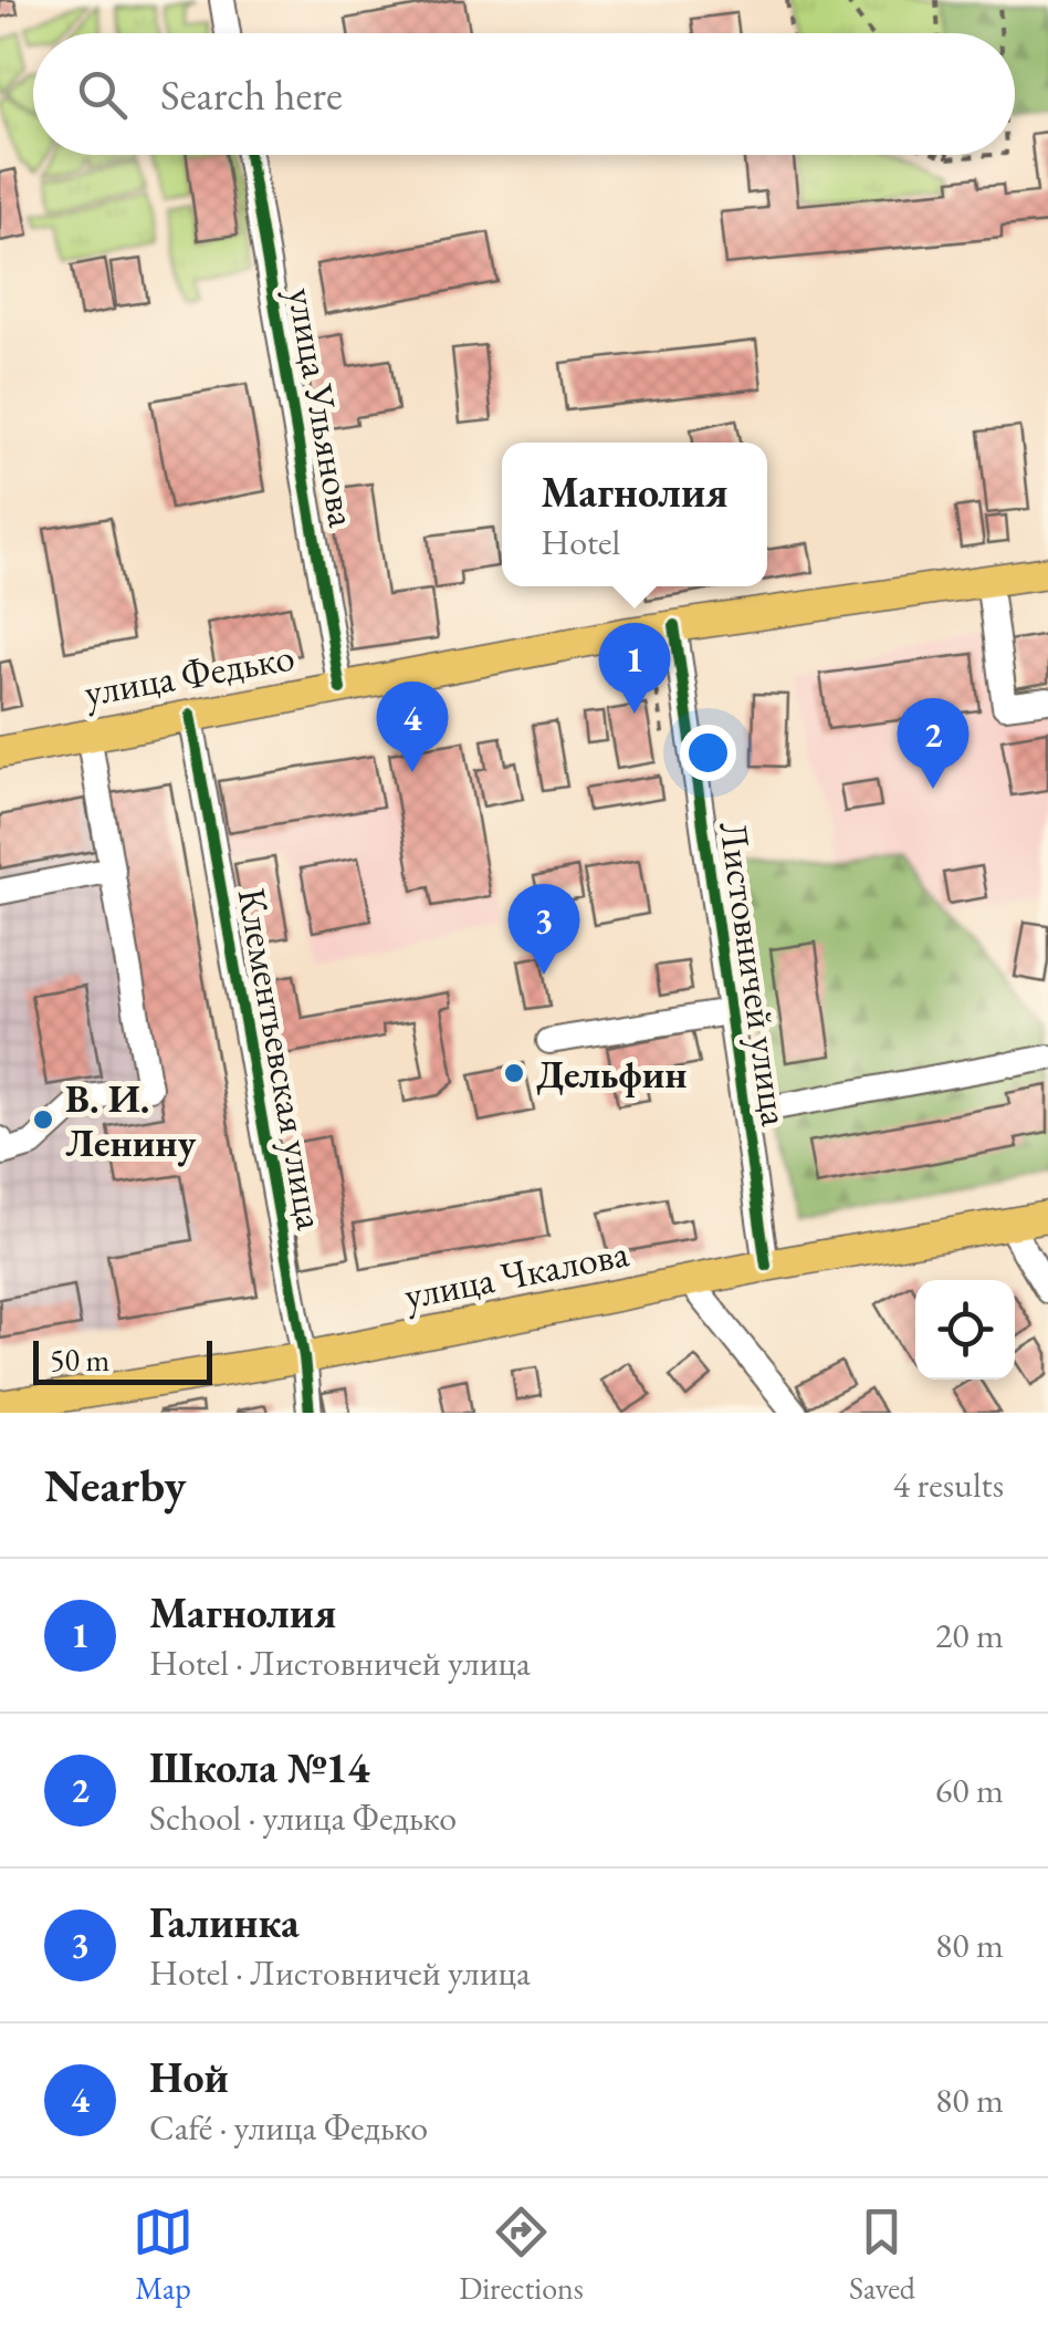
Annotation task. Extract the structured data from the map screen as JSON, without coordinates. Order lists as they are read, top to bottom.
{
  "streets": {
    "main road": ["улица Федько", "улица Чкалова"],
    "street": ["улица Ульянова", "Листовничей улица", "Клементьевская улица"]
  },
  "crossings": [
    ["улица Ульянова", "улица Федько"],
    ["улица Федько", "Листовничей улица"],
    ["улица Федько", "Клементьевская улица"],
    ["Листовничей улица", "улица Чкалова"],
    ["Клементьевская улица", "улица Чкалова"]
  ],
  "places": ["Дельфин", "В. И. Ленину"],
  "scale_bar": "50 m",
  "page": {
    "search": "Search here",
    "popup": ["Магнолия", "Hotel"],
    "pins": [
      "1",
      "4",
      "2",
      "3"
    ],
    "scale": "50 m",
    "heading": ["Nearby", "4 results"],
    "list": [
      {
        "mark": "1",
        "name": "Магнолия",
        "note": "Hotel · Листовничей улица",
        "value": "20 m"
      },
      {
        "mark": "2",
        "name": "Школа №14",
        "note": "School · улица Федько",
        "value": "60 m"
      },
      {
        "mark": "3",
        "name": "Галинка",
        "note": "Hotel · Листовничей улица",
        "value": "80 m"
      },
      {
        "mark": "4",
        "name": "Ной",
        "note": "Café · улица Федько",
        "value": "80 m"
      }
    ],
    "nav": ["Map", "Directions", "Saved"]
  }
}
